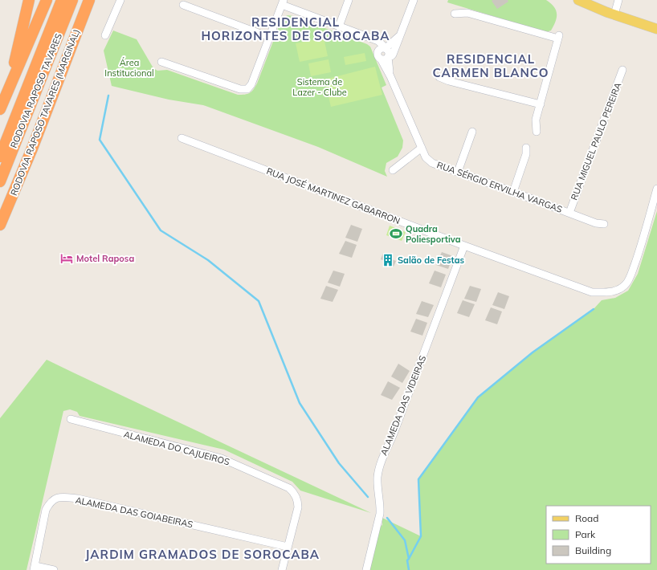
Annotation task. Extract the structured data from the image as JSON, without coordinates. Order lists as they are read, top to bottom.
{
  "streets": {
    "highway": ["RODOVIA RAPOSO TAVARES", "RODOVIA RAPOSO TAVARES (MARGINAL)"],
    "street": [
      "RUA MIGUEL PAULO PEREIRA",
      "RUA SÉRGIO ERVILHA VARGAS",
      "RUA JOSÉ MARTINEZ GABARRON",
      "ALAMEDA DAS VIDEIRAS",
      "ALAMEDA DO CAJUEIROS",
      "ALAMEDA DAS GOIABEIRAS"
    ]
  },
  "crossings": [
    ["RUA MIGUEL PAULO PEREIRA", "RUA SÉRGIO ERVILHA VARGAS"],
    ["RUA JOSÉ MARTINEZ GABARRON", "ALAMEDA DAS VIDEIRAS"],
    ["ALAMEDA DO CAJUEIROS", "ALAMEDA DAS GOIABEIRAS"]
  ],
  "districts": ["RESIDENCIAL HORIZONTES DE SOROCABA", "RESIDENCIAL CARMEN BLANCO", "JARDIM GRAMADOS DE SOROCABA"],
  "parks": ["Área Institucional", "Sistema de Lazer - Clube"],
  "places": {
    "sports": ["Quadra Poliesportiva"],
    "hotel": ["Motel Raposa"],
    "building": ["Salão de Festas"]
  },
  "legend": ["Road", "Park", "Building"]
}
